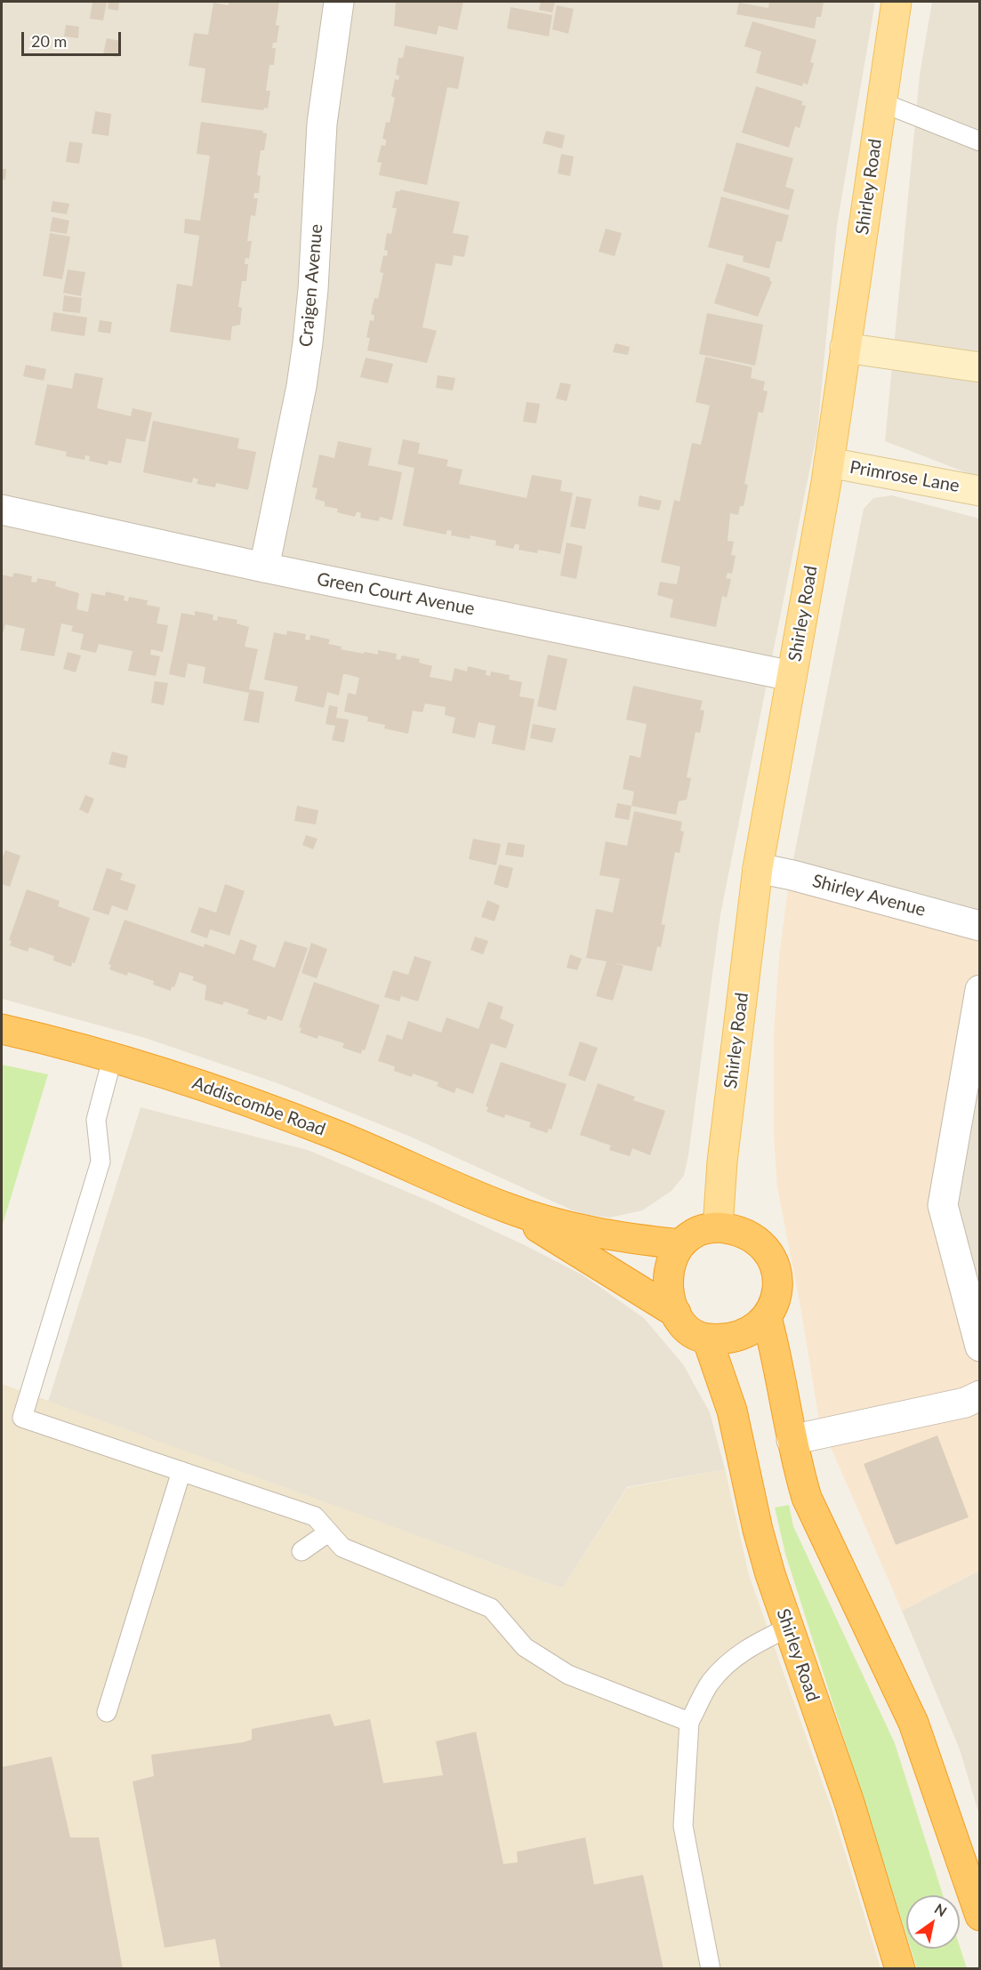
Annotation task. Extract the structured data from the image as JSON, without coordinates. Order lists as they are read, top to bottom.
{
  "streets": {
    "highway": ["Shirley Road", "Addiscombe Road"],
    "street": [
      "Craigen Avenue",
      "Primrose Lane",
      "Green Court Avenue",
      "Shirley Avenue"
    ]
  },
  "crossings": [
    ["Shirley Road", "Primrose Lane"],
    ["Shirley Road", "Green Court Avenue"],
    ["Shirley Road", "Shirley Avenue"],
    ["Shirley Road", "Addiscombe Road"],
    ["Craigen Avenue", "Green Court Avenue"]
  ],
  "scale_bar": "20 m",
  "north": "top right"
}
